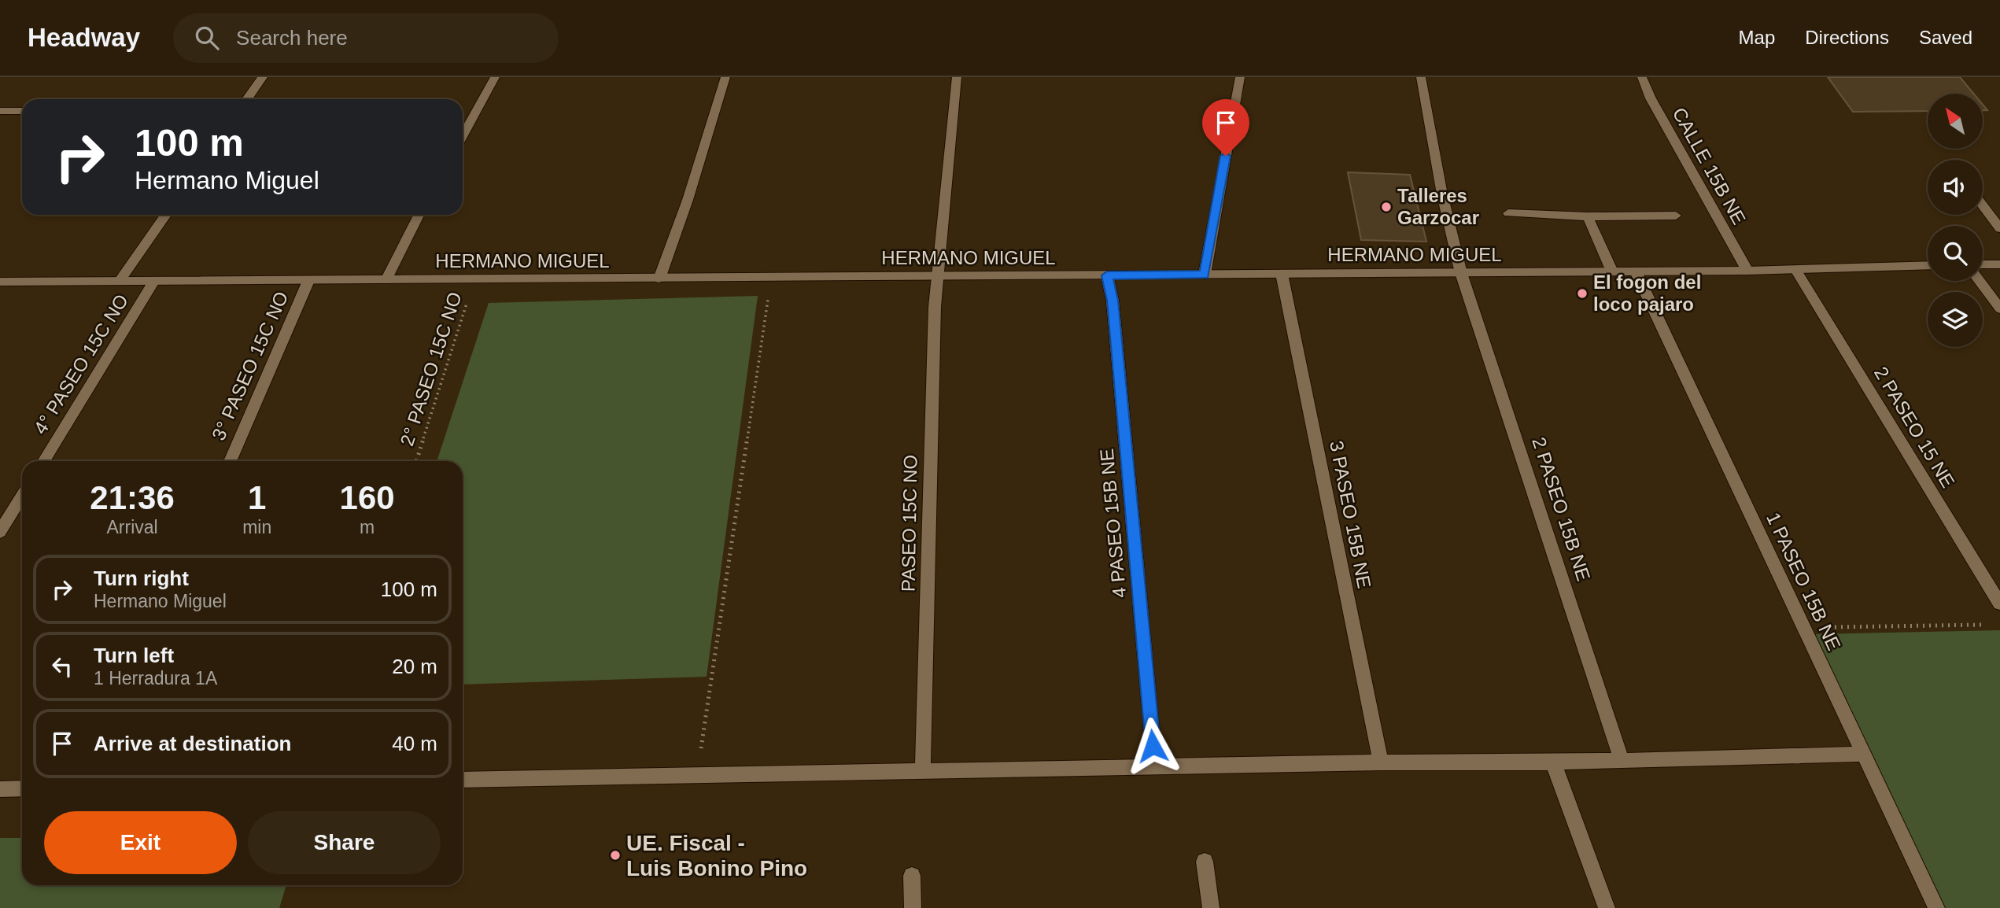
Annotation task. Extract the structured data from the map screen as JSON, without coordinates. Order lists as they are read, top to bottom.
{
  "streets": {
    "street": [
      "CALLE 15B NE",
      "HERMANO MIGUEL",
      "4° PASEO 15C NO",
      "3° PASEO 15C NO",
      "2 PASEO 15 NE",
      "2 PASEO 15B NE",
      "3 PASEO 15B NE",
      "PASEO 15C NO",
      "4 PASEO 15B NE",
      "1 PASEO 15B NE"
    ],
    "path": ["2° PASEO 15C NO"]
  },
  "crossings": [
    ["CALLE 15B NE", "HERMANO MIGUEL"],
    ["HERMANO MIGUEL", "4° PASEO 15C NO"],
    ["HERMANO MIGUEL", "3° PASEO 15C NO"],
    ["HERMANO MIGUEL", "2° PASEO 15C NO"],
    ["HERMANO MIGUEL", "2 PASEO 15 NE"],
    ["HERMANO MIGUEL", "2 PASEO 15B NE"],
    ["HERMANO MIGUEL", "3 PASEO 15B NE"],
    ["HERMANO MIGUEL", "PASEO 15C NO"],
    ["HERMANO MIGUEL", "4 PASEO 15B NE"],
    ["HERMANO MIGUEL", "1 PASEO 15B NE"]
  ],
  "places": ["Talleres Garzocar", "El fogon del loco pajaro", "UE. Fiscal - Luis Bonino Pino"],
  "north": "top left",
  "page": {
    "header": "Headway",
    "search": "Search here",
    "nav": ["Map", "Directions", "Saved"],
    "turn": ["100 m", "Hermano Miguel"],
    "eta": [
      "21:36",
      "Arrival",
      "1",
      "min",
      "160",
      "m"
    ],
    "list": [
      {
        "name": "Turn right",
        "note": "Hermano Miguel",
        "value": "100 m"
      },
      {
        "name": "Turn left",
        "note": "1 Herradura 1A",
        "value": "20 m"
      },
      {
        "name": "Arrive at destination",
        "value": "40 m"
      }
    ],
    "buttons": ["Exit", "Share"]
  }
}
